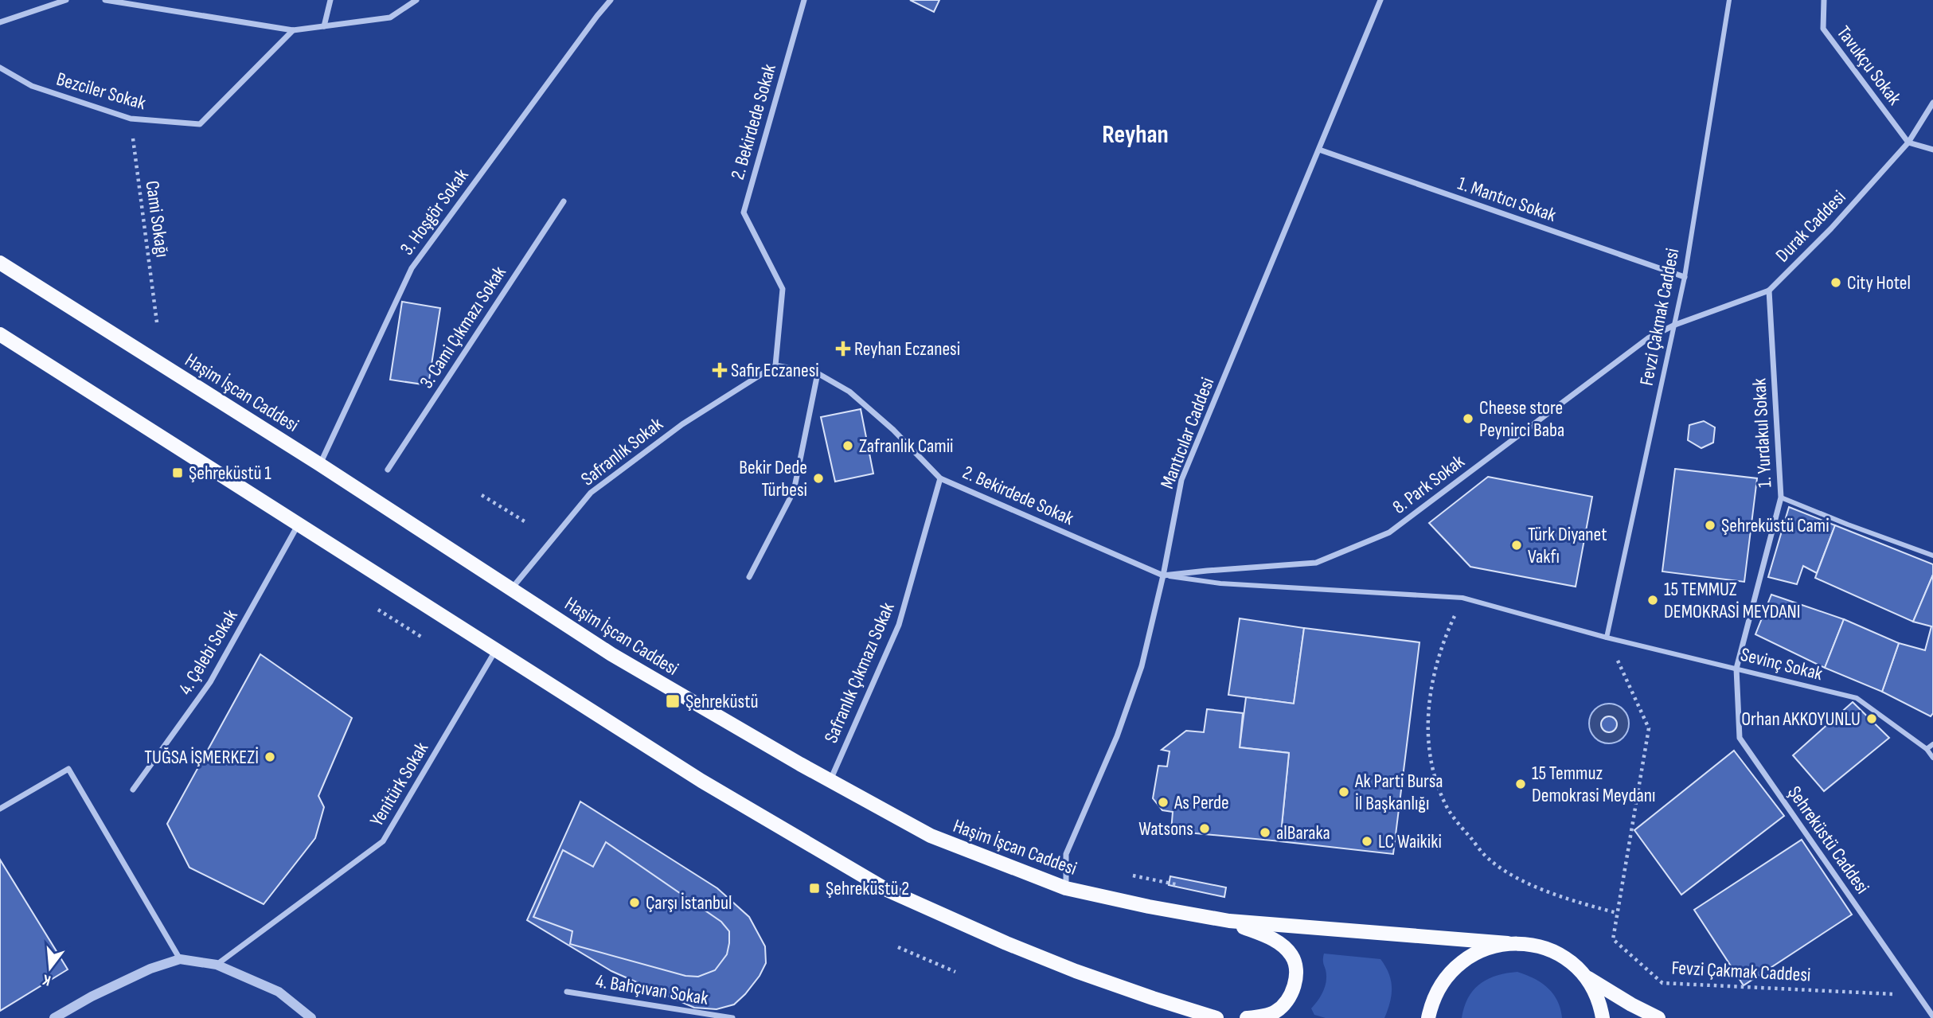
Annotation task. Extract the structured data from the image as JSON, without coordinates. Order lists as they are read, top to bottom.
{
  "streets": {
    "main road": ["Haşim İşcan Caddesi"],
    "street": [
      "Tavukçu Sokak",
      "Bezciler Sokak",
      "2. Bekirdede Sokak",
      "1. Mantıcı Sokak",
      "3. Hoşgör Sokak",
      "Durak Caddesi",
      "Fevzi Çakmak Caddesi",
      "3. Cami Çıkmazı Sokak",
      "Mantıcılar Caddesi",
      "1. Yurdakul Sokak",
      "Safranlık Sokak",
      "8. Park Sokak",
      "4. Çelebi Sokak",
      "Sevinç Sokak",
      "Safranlık Çıkmazı Sokak",
      "Yenitürk Sokak",
      "Şehreküstü Caddesi",
      "4. Bahçıvan Sokak"
    ],
    "path": ["Cami Sokağı"]
  },
  "crossings": [
    ["Tavukçu Sokak", "Durak Caddesi"],
    ["Bezciler Sokak", "Cami Sokağı"],
    ["2. Bekirdede Sokak", "Mantıcılar Caddesi"],
    ["2. Bekirdede Sokak", "Safranlık Sokak"],
    ["2. Bekirdede Sokak", "8. Park Sokak"],
    ["2. Bekirdede Sokak", "Safranlık Çıkmazı Sokak"],
    ["1. Mantıcı Sokak", "Fevzi Çakmak Caddesi"],
    ["1. Mantıcı Sokak", "Mantıcılar Caddesi"],
    ["3. Hoşgör Sokak", "Haşim İşcan Caddesi"],
    ["Durak Caddesi", "Fevzi Çakmak Caddesi"],
    ["Durak Caddesi", "1. Yurdakul Sokak"],
    ["Durak Caddesi", "8. Park Sokak"],
    ["Fevzi Çakmak Caddesi", "8. Park Sokak"],
    ["Fevzi Çakmak Caddesi", "Sevinç Sokak"],
    ["Haşim İşcan Caddesi", "Mantıcılar Caddesi"],
    ["Haşim İşcan Caddesi", "Safranlık Sokak"],
    ["Haşim İşcan Caddesi", "Safranlık Çıkmazı Sokak"],
    ["Mantıcılar Caddesi", "8. Park Sokak"],
    ["1. Yurdakul Sokak", "Sevinç Sokak"],
    ["1. Yurdakul Sokak", "Şehreküstü Caddesi"],
    ["Sevinç Sokak", "Şehreküstü Caddesi"]
  ],
  "districts": ["Reyhan"],
  "places": {
    "other": [
      "City Hotel",
      "Cheese store Peynirci Baba",
      "Zafranlık Camii",
      "Bekir Dede Türbesi",
      "Şehreküstü Cami",
      "Türk Diyanet Vakfı",
      "15 TEMMUZ DEMOKRASİ MEYDANI",
      "Orhan AKKOYUNLU",
      "TUĞSA İŞMERKEZİ",
      "15 Temmuz Demokrasi Meydanı",
      "Ak Parti Bursa İl Başkanlığı",
      "As Perde",
      "Watsons",
      "alBaraka",
      "LC Waikiki",
      "Çarşı İstanbul"
    ],
    "health": ["Reyhan Eczanesi", "Safir Eczanesi"],
    "transit": ["Şehreküstü 1", "Şehreküstü", "Şehreküstü 2"]
  },
  "north": "bottom"
}
